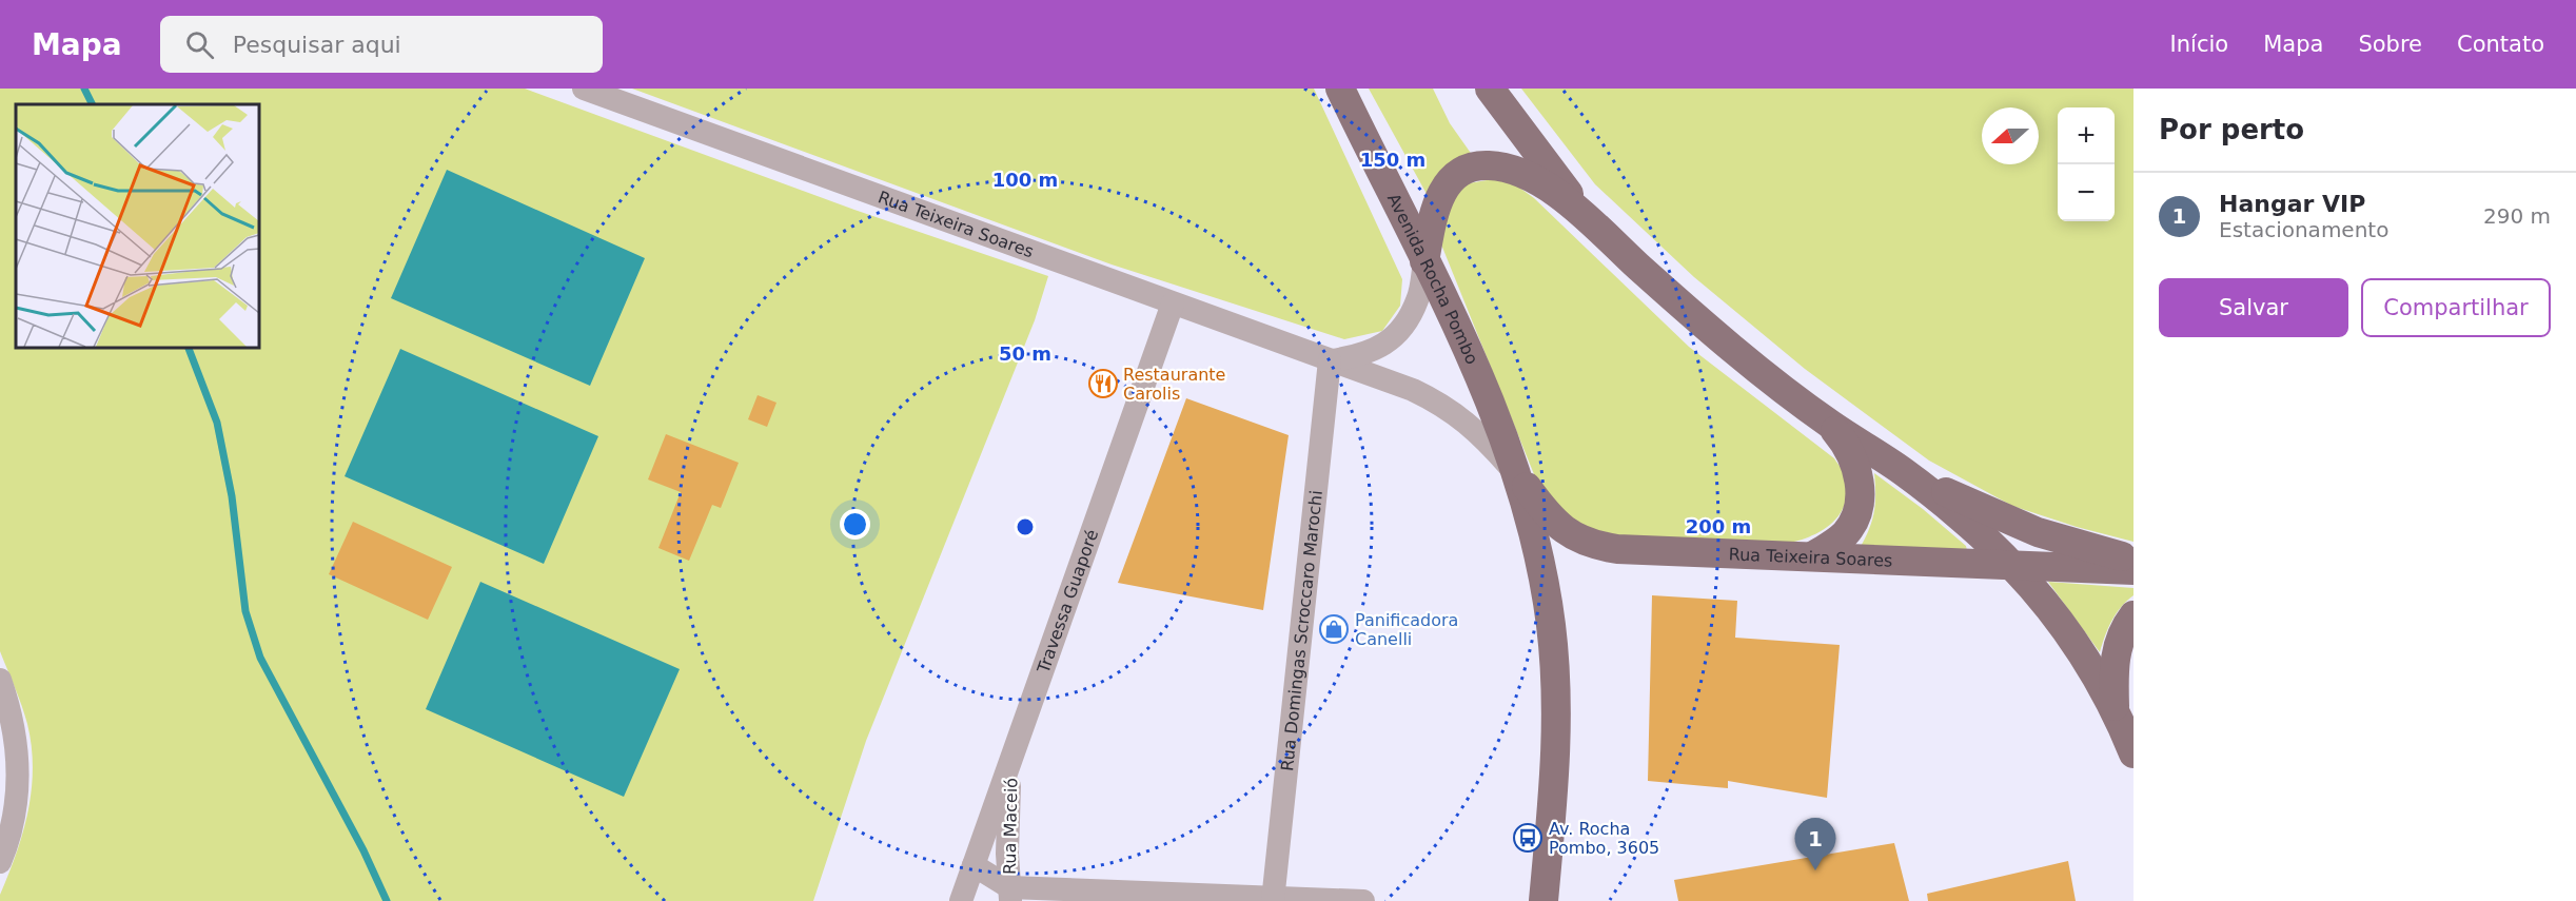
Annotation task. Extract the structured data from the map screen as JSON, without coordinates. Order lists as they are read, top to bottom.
{
  "streets": {
    "main road": ["Rua Teixeira Soares", "Avenida Rocha Pombo"],
    "street": ["Travessa Guaporé", "Rua Domingas Scroccaro Marochi", "Rua Maceió"]
  },
  "crossings": [
    ["Rua Teixeira Soares", "Avenida Rocha Pombo"],
    ["Rua Teixeira Soares", "Travessa Guaporé"],
    ["Rua Teixeira Soares", "Rua Domingas Scroccaro Marochi"],
    ["Travessa Guaporé", "Rua Maceió"]
  ],
  "places": {
    "restaurant": ["Restaurante Carolis"],
    "shop": ["Panificadora Canelli"],
    "bus stop": ["Av. Rocha Pombo, 3605"]
  },
  "north": "left",
  "page": {
    "header": "Mapa",
    "search": "Pesquisar aqui",
    "nav": [
      "Início",
      "Mapa",
      "Sobre",
      "Contato"
    ],
    "heading": "Por perto",
    "map_buttons": ["+", "−"],
    "list": [
      {
        "mark": "1",
        "name": "Hangar VIP",
        "note": "Estacionamento",
        "value": "290 m"
      }
    ],
    "buttons": ["Salvar", "Compartilhar"],
    "pins": "1"
  },
  "rings": [
    "150 m",
    "100 m",
    "50 m",
    "200 m"
  ]
}
